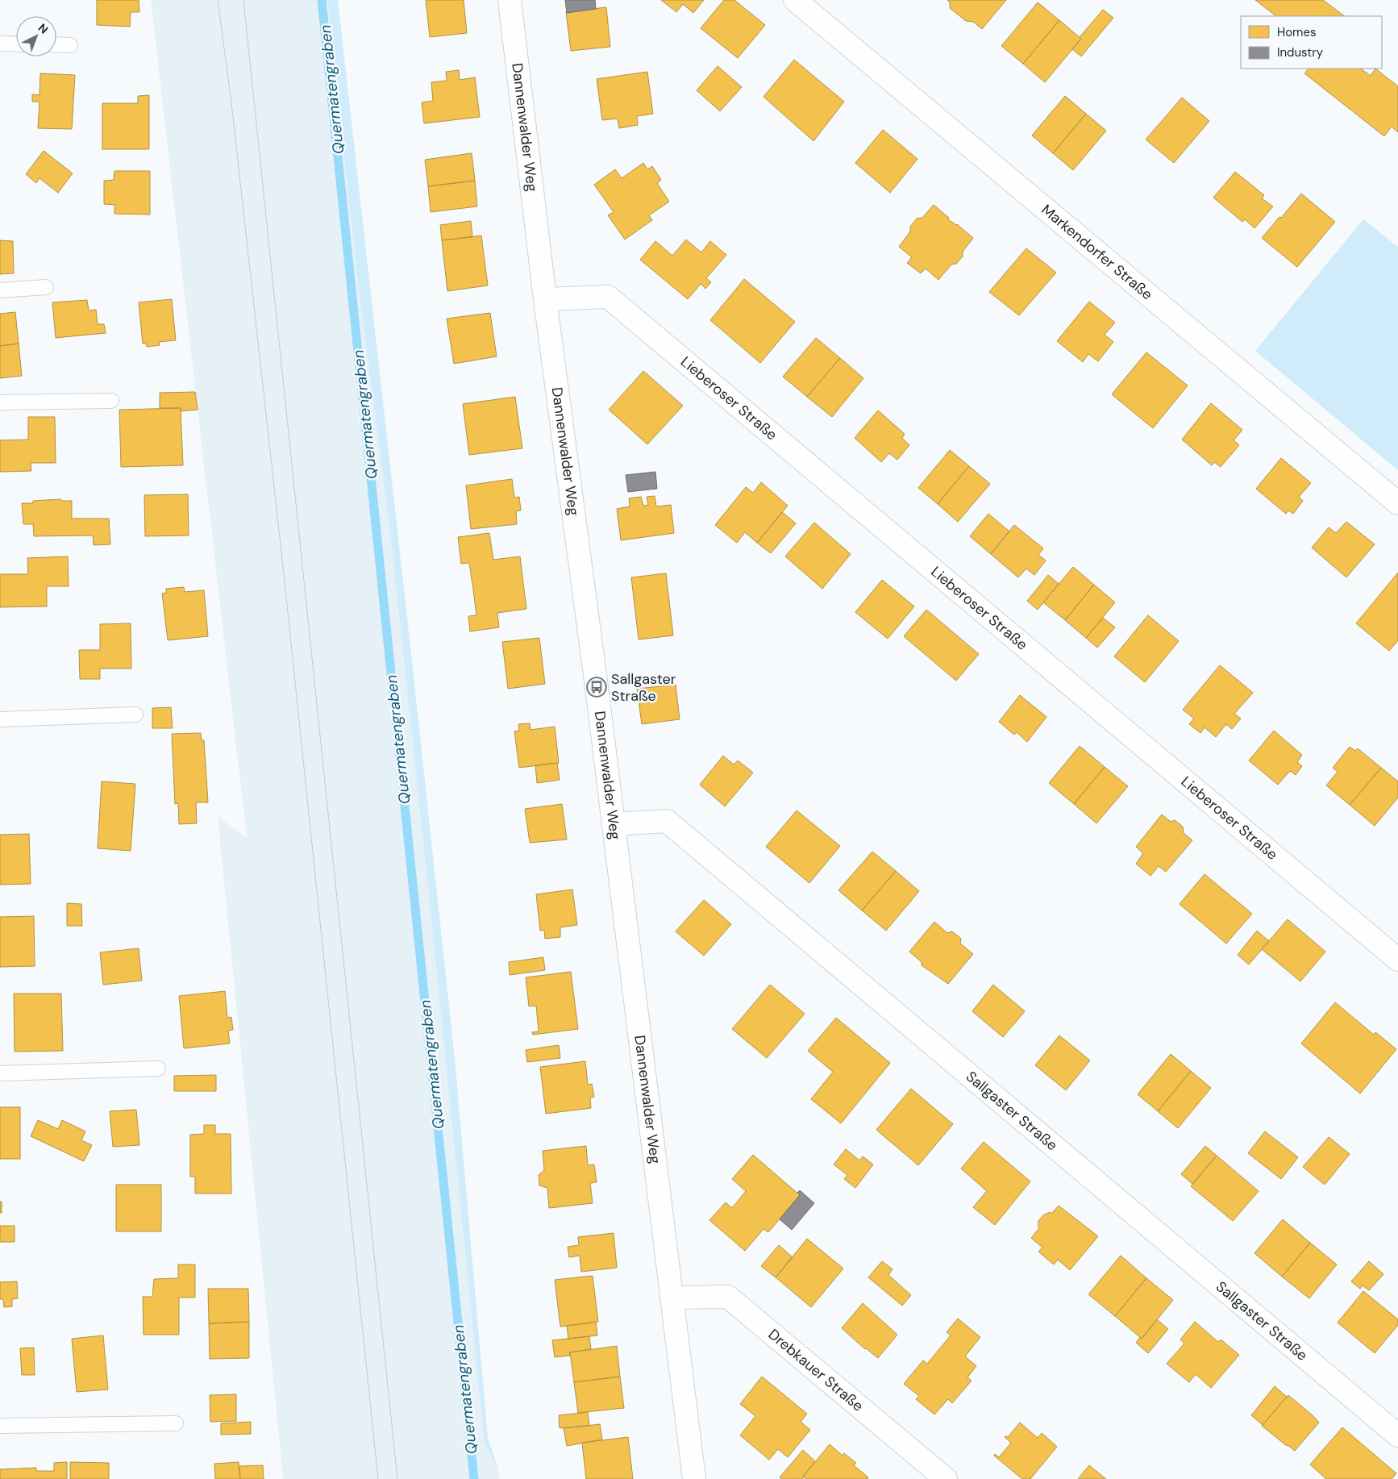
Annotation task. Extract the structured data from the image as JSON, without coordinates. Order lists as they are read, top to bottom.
{
  "streets": {
    "street": [
      "Dannenwalder Weg",
      "Markendorfer Straße",
      "Lieberoser Straße",
      "Sallgaster Straße",
      "Drebkauer Straße"
    ]
  },
  "crossings": [
    ["Dannenwalder Weg", "Lieberoser Straße"],
    ["Dannenwalder Weg", "Sallgaster Straße"],
    ["Dannenwalder Weg", "Drebkauer Straße"]
  ],
  "water": ["Quermatengraben"],
  "places": {
    "bus stop": ["Sallgaster Straße"]
  },
  "legend": ["Homes", "Industry"],
  "north": "top right"
}
